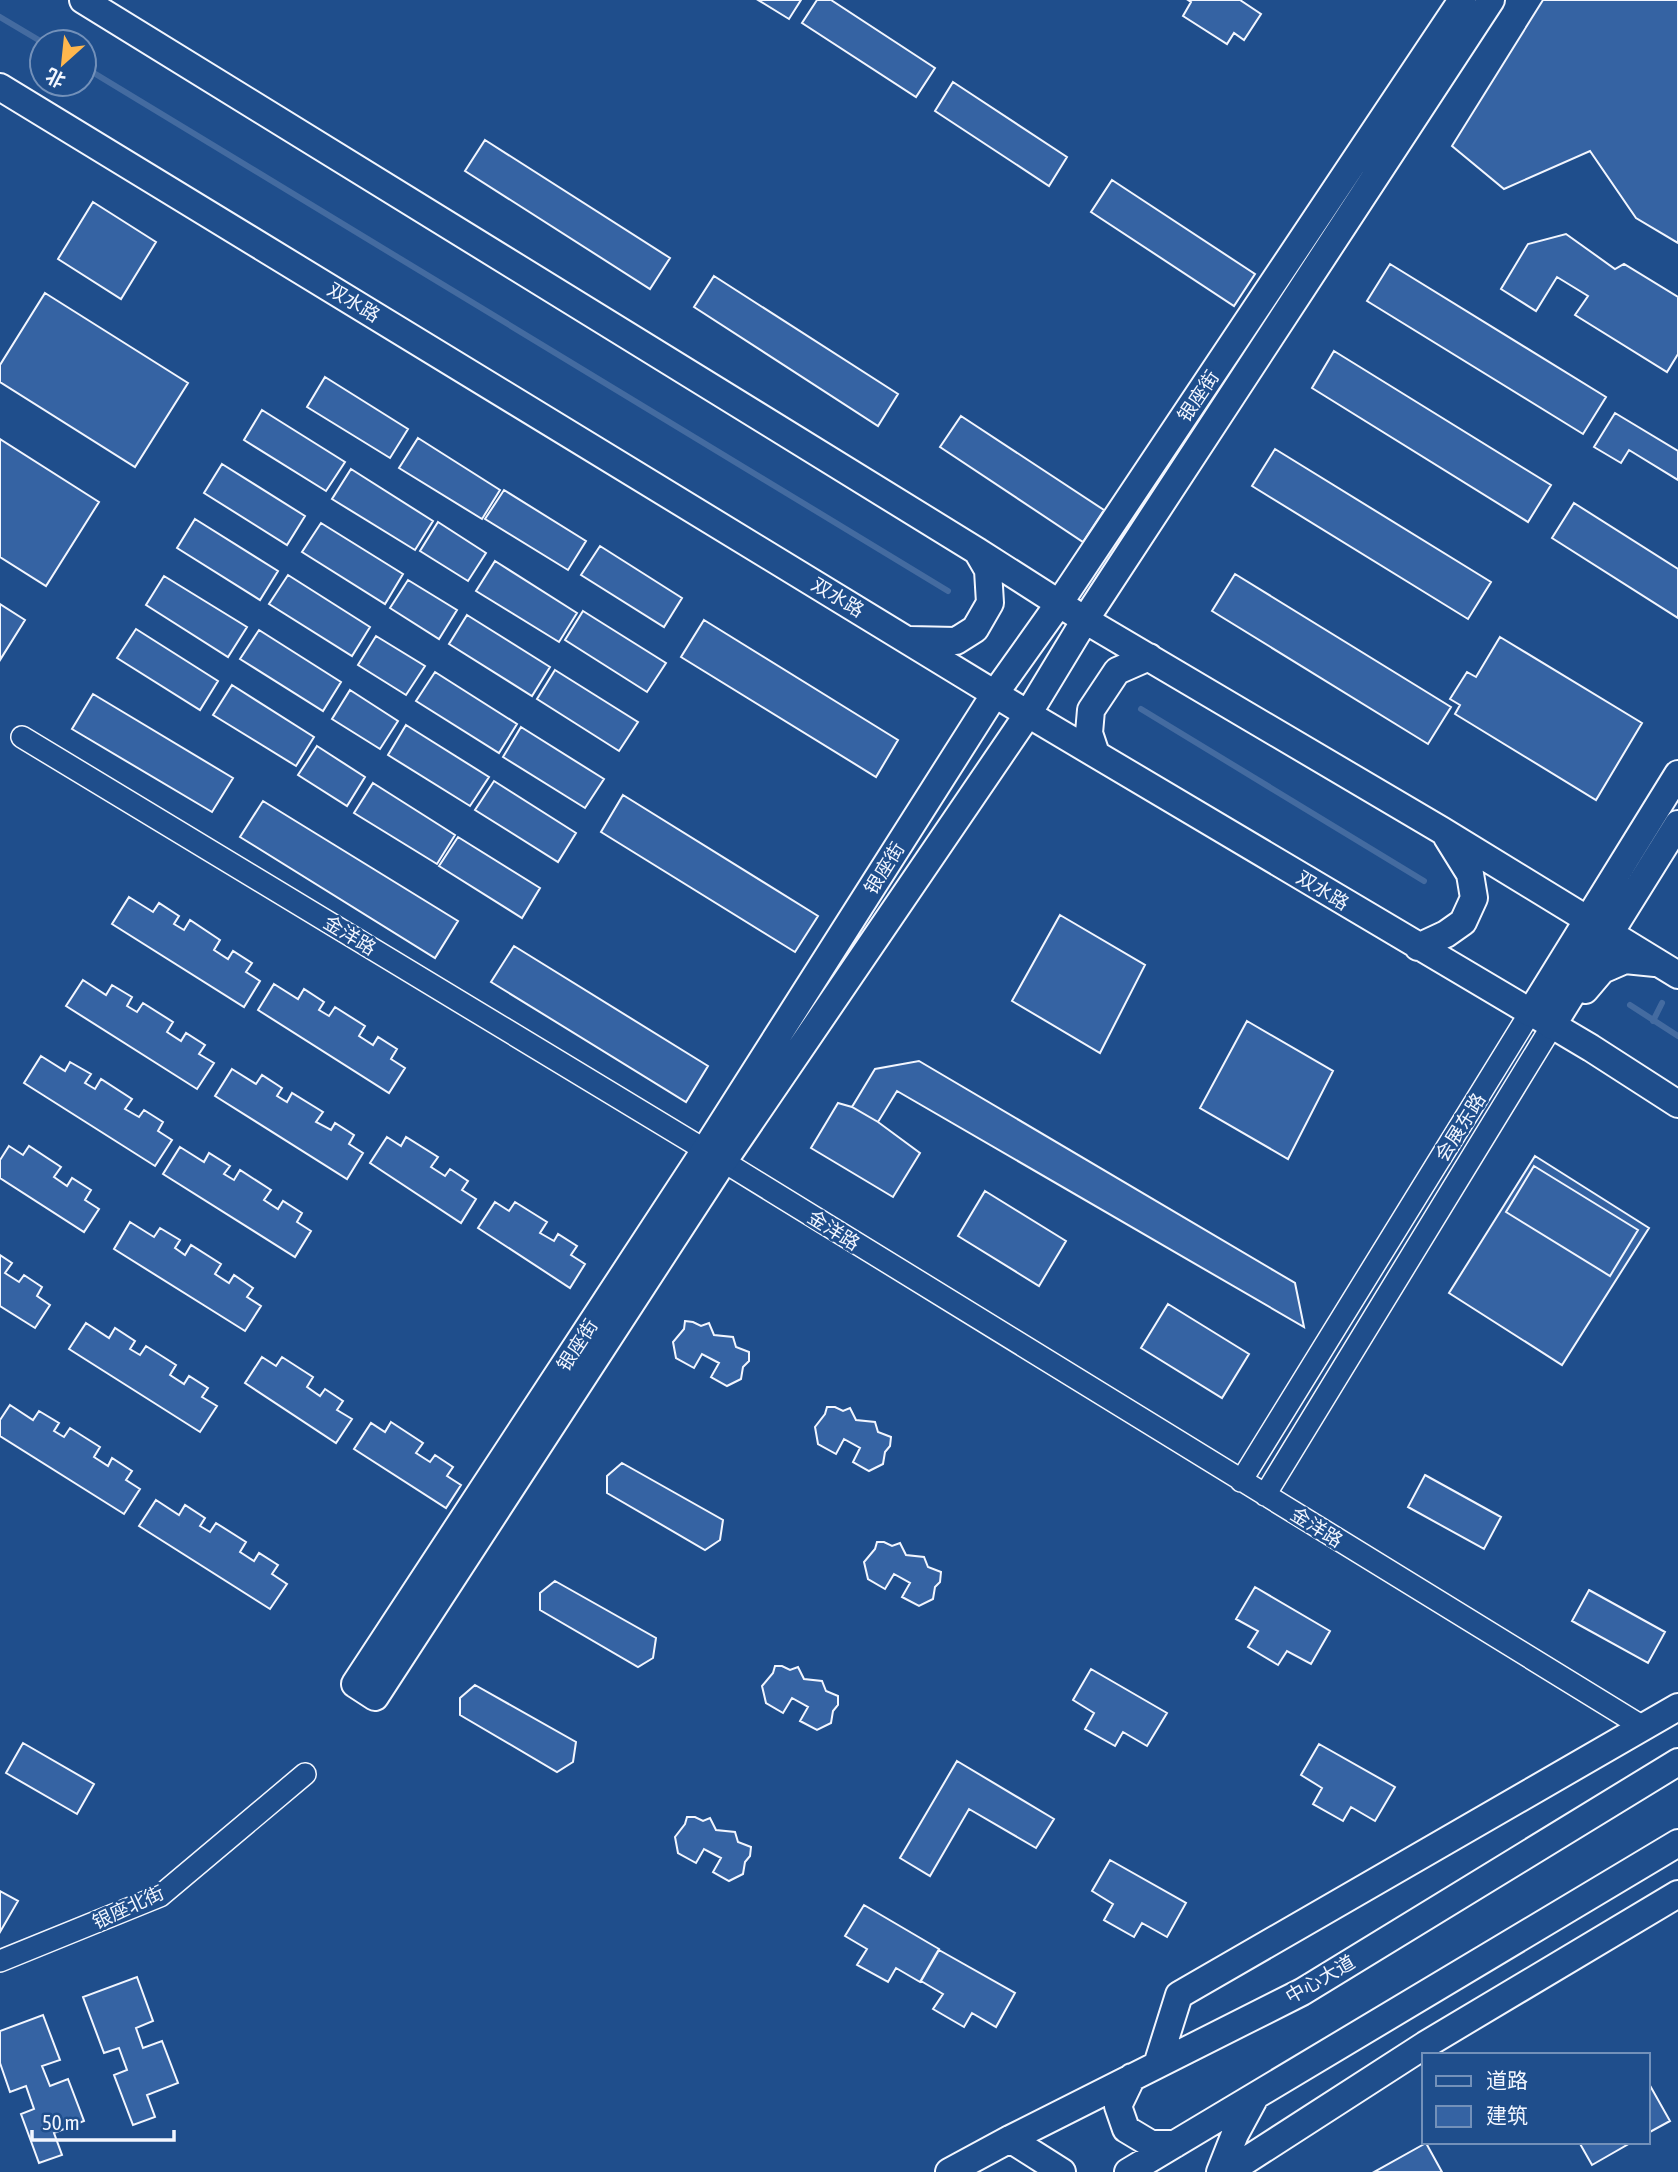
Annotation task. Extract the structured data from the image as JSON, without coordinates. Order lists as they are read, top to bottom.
{
  "streets": {
    "main road": [
      "双水路",
      "银座街",
      "会展东路",
      "中心大道"
    ],
    "street": ["金洋路", "银座北街"]
  },
  "crossings": [
    ["双水路", "银座街"],
    ["双水路", "会展东路"],
    ["银座街", "金洋路"],
    ["金洋路", "会展东路"]
  ],
  "legend": ["道路", "建筑"],
  "scale_bar": "50 m",
  "north": "bottom left"
}
